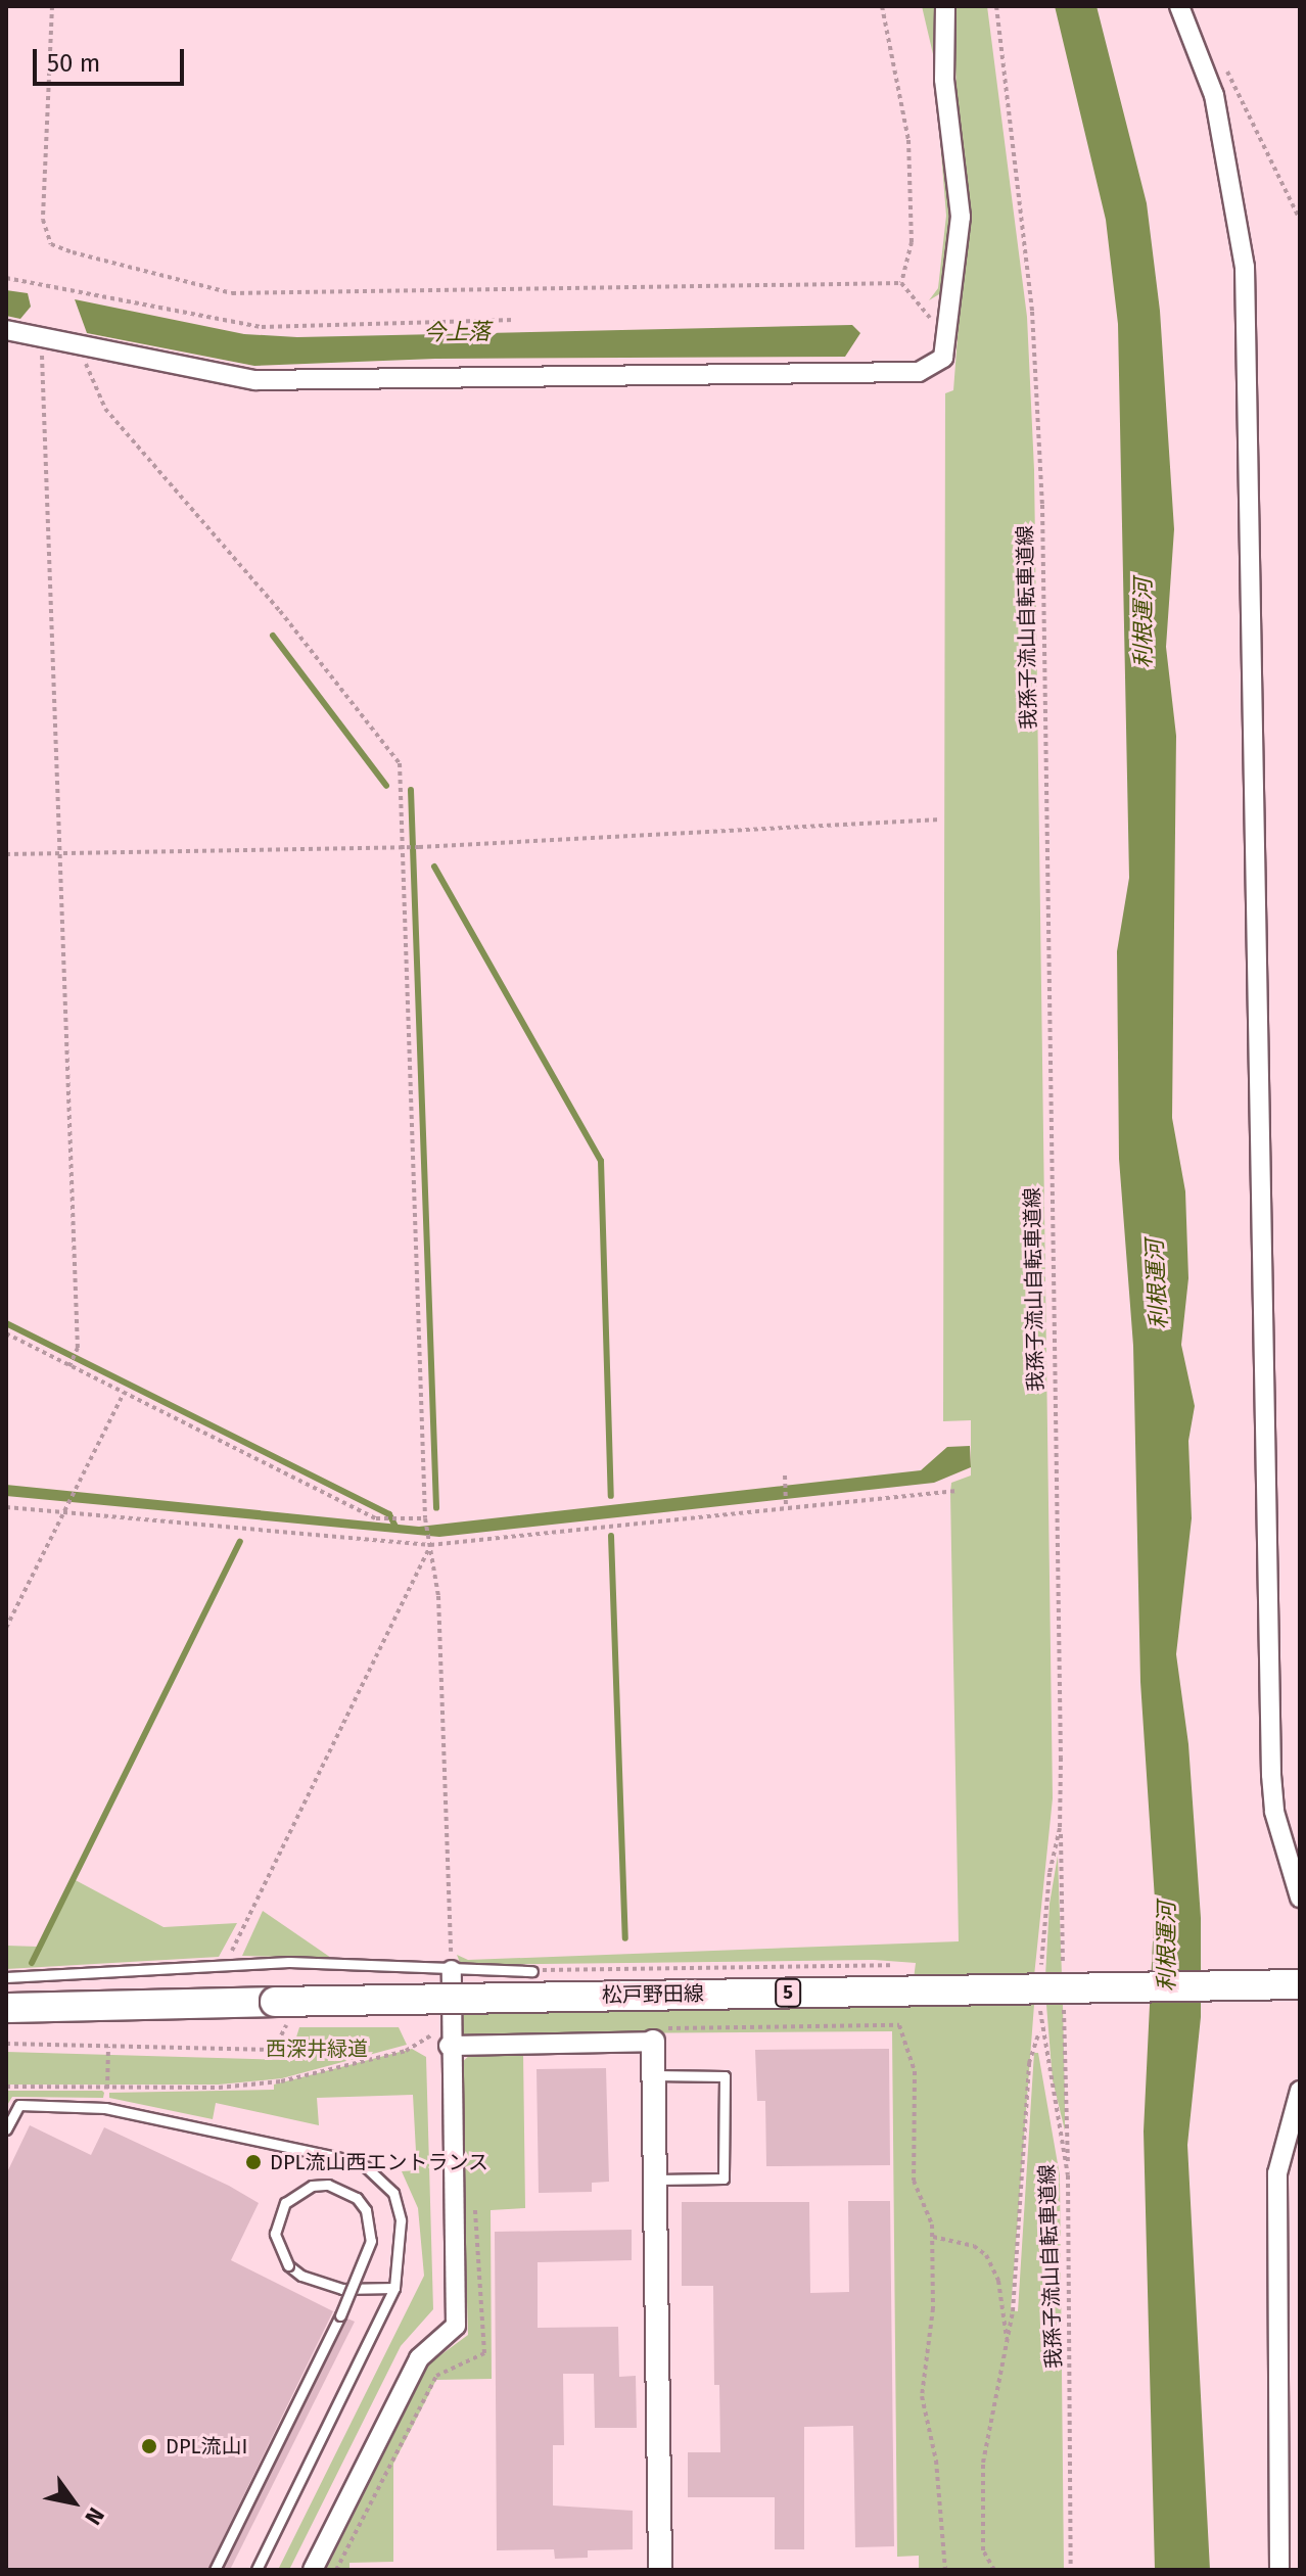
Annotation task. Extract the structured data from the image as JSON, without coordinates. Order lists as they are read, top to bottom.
{
  "streets": {
    "main road": ["5", "松戸野田線"],
    "path": ["我孫子流山自転車道線"]
  },
  "water": ["今上落", "利根運河"],
  "parks": ["西深井緑道"],
  "places": ["DPL流山西エントランス", "DPL流山I"],
  "scale_bar": "50 m",
  "north": "bottom right"
}
